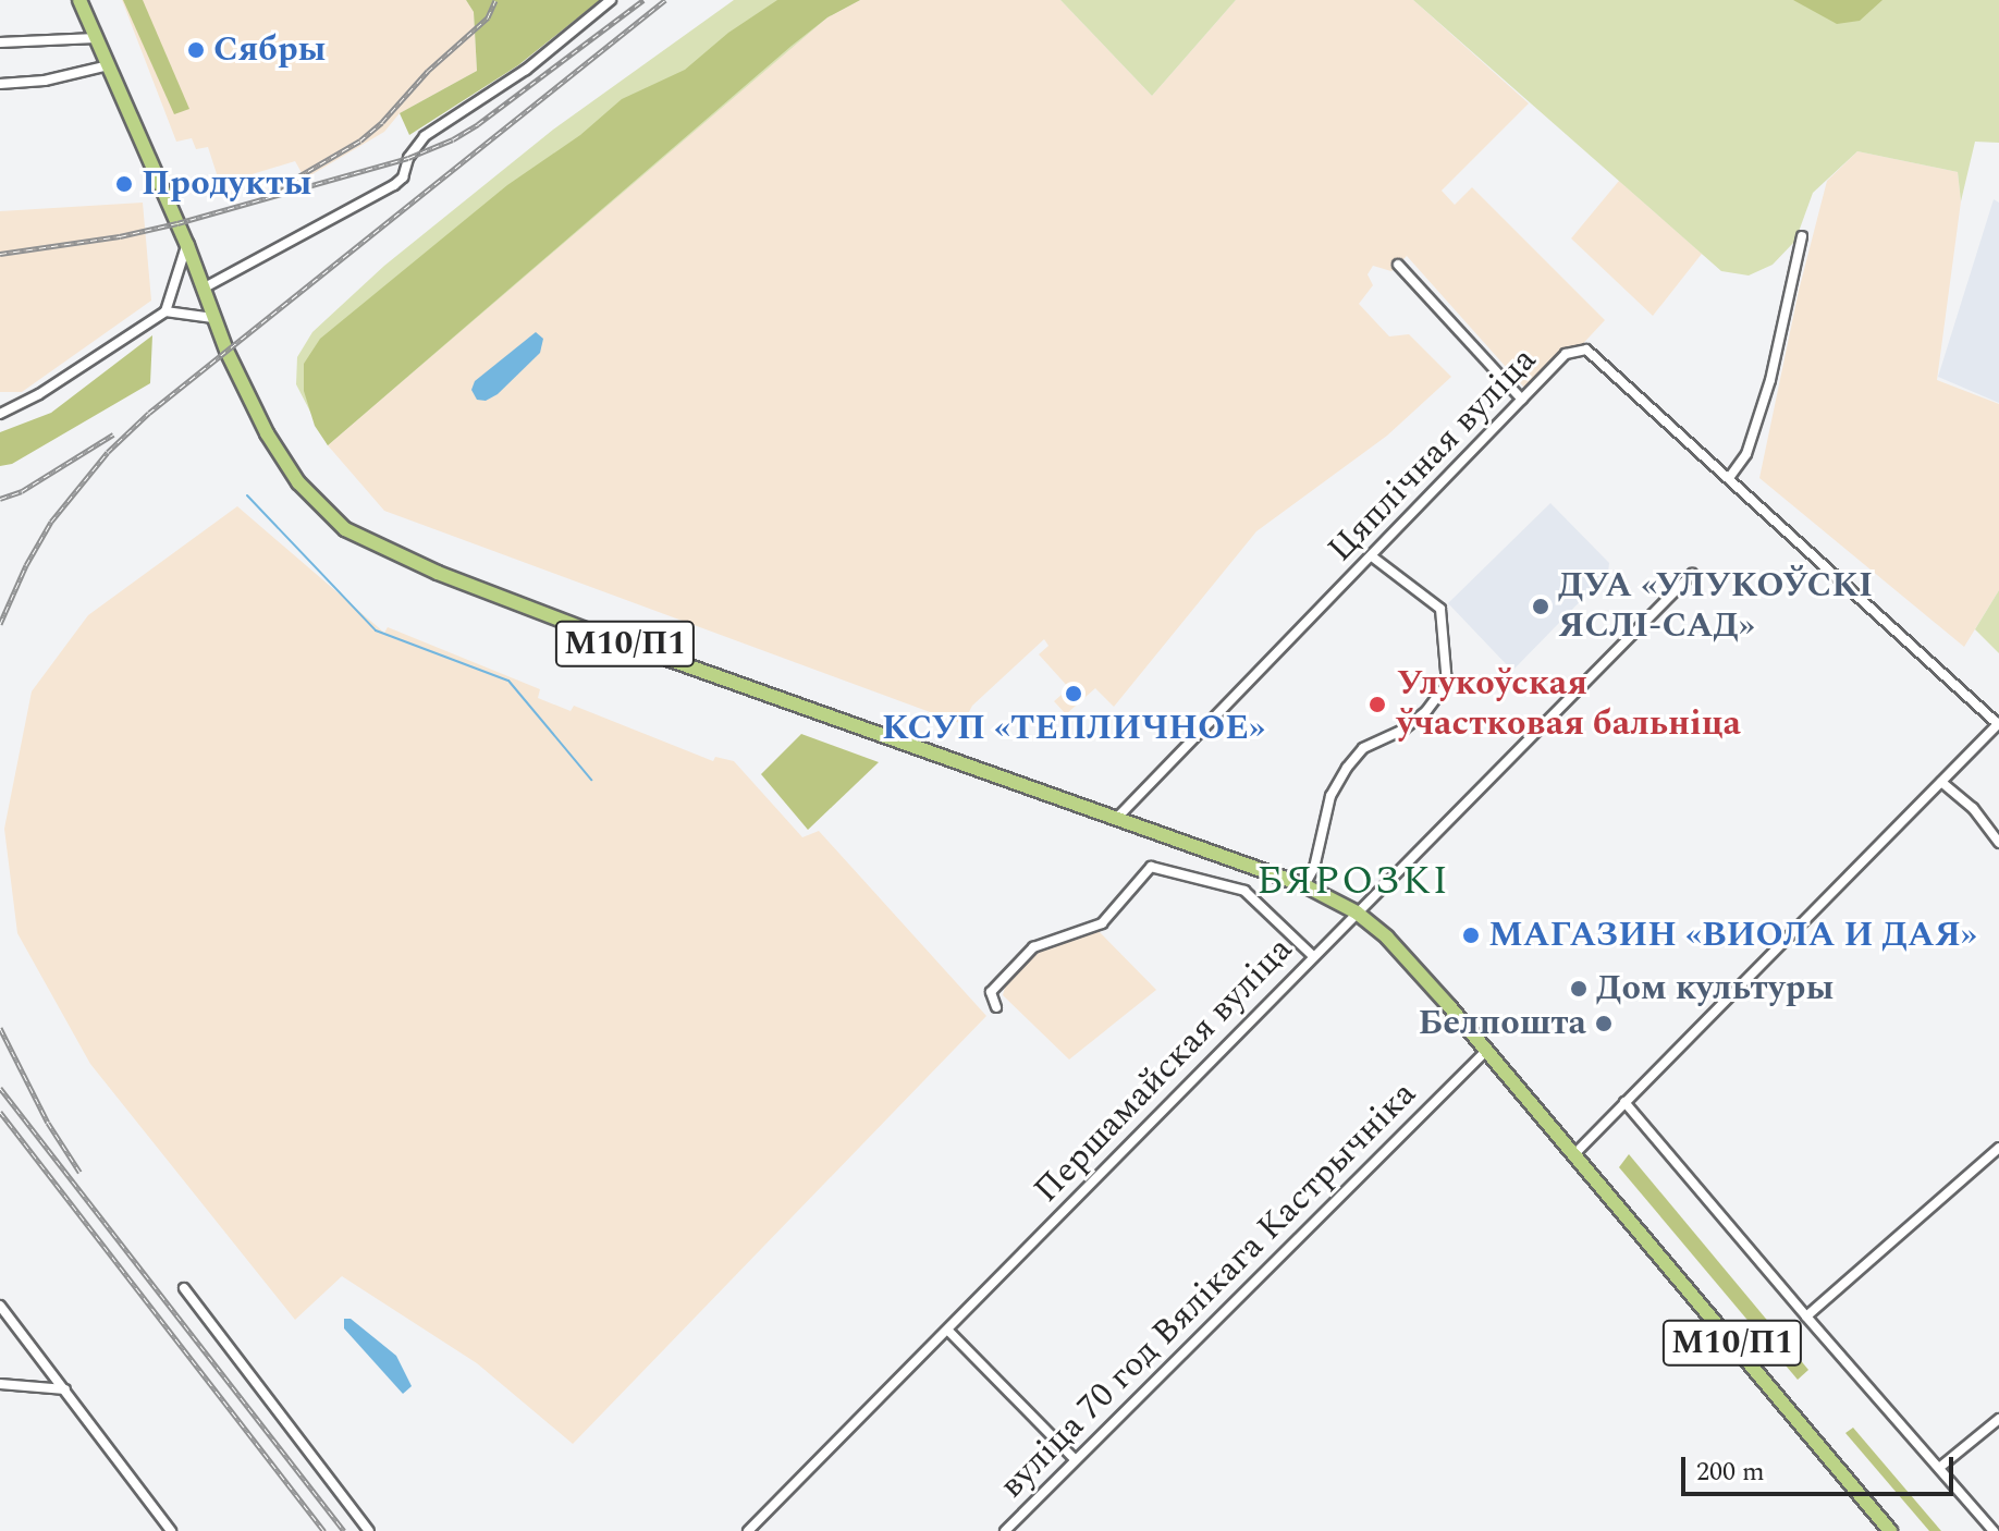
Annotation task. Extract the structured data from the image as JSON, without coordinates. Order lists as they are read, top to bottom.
{
  "streets": {
    "main road": ["М10/П1"],
    "street": ["Цяплічная вуліца", "Першамайская вуліца", "вуліца 70 год Вялікага Кастрычніка"]
  },
  "crossings": [
    ["Цяплічная вуліца", "М10/П1"],
    ["М10/П1", "Першамайская вуліца"],
    ["М10/П1", "вуліца 70 год Вялікага Кастрычніка"]
  ],
  "districts": ["БЯРОЗКІ"],
  "places": [
    "Сябры",
    "Продукты",
    "ДУА «УЛУКОЎСКІ ЯСЛІ-САД»",
    "КСУП «ТЕПЛИЧНОЕ»",
    "Улукоўская ўчастковая бальніца",
    "МАГАЗИН «ВИОЛА И ДАЯ»",
    "Дом культуры",
    "Белпошта"
  ],
  "scale_bar": "200 m"
}
